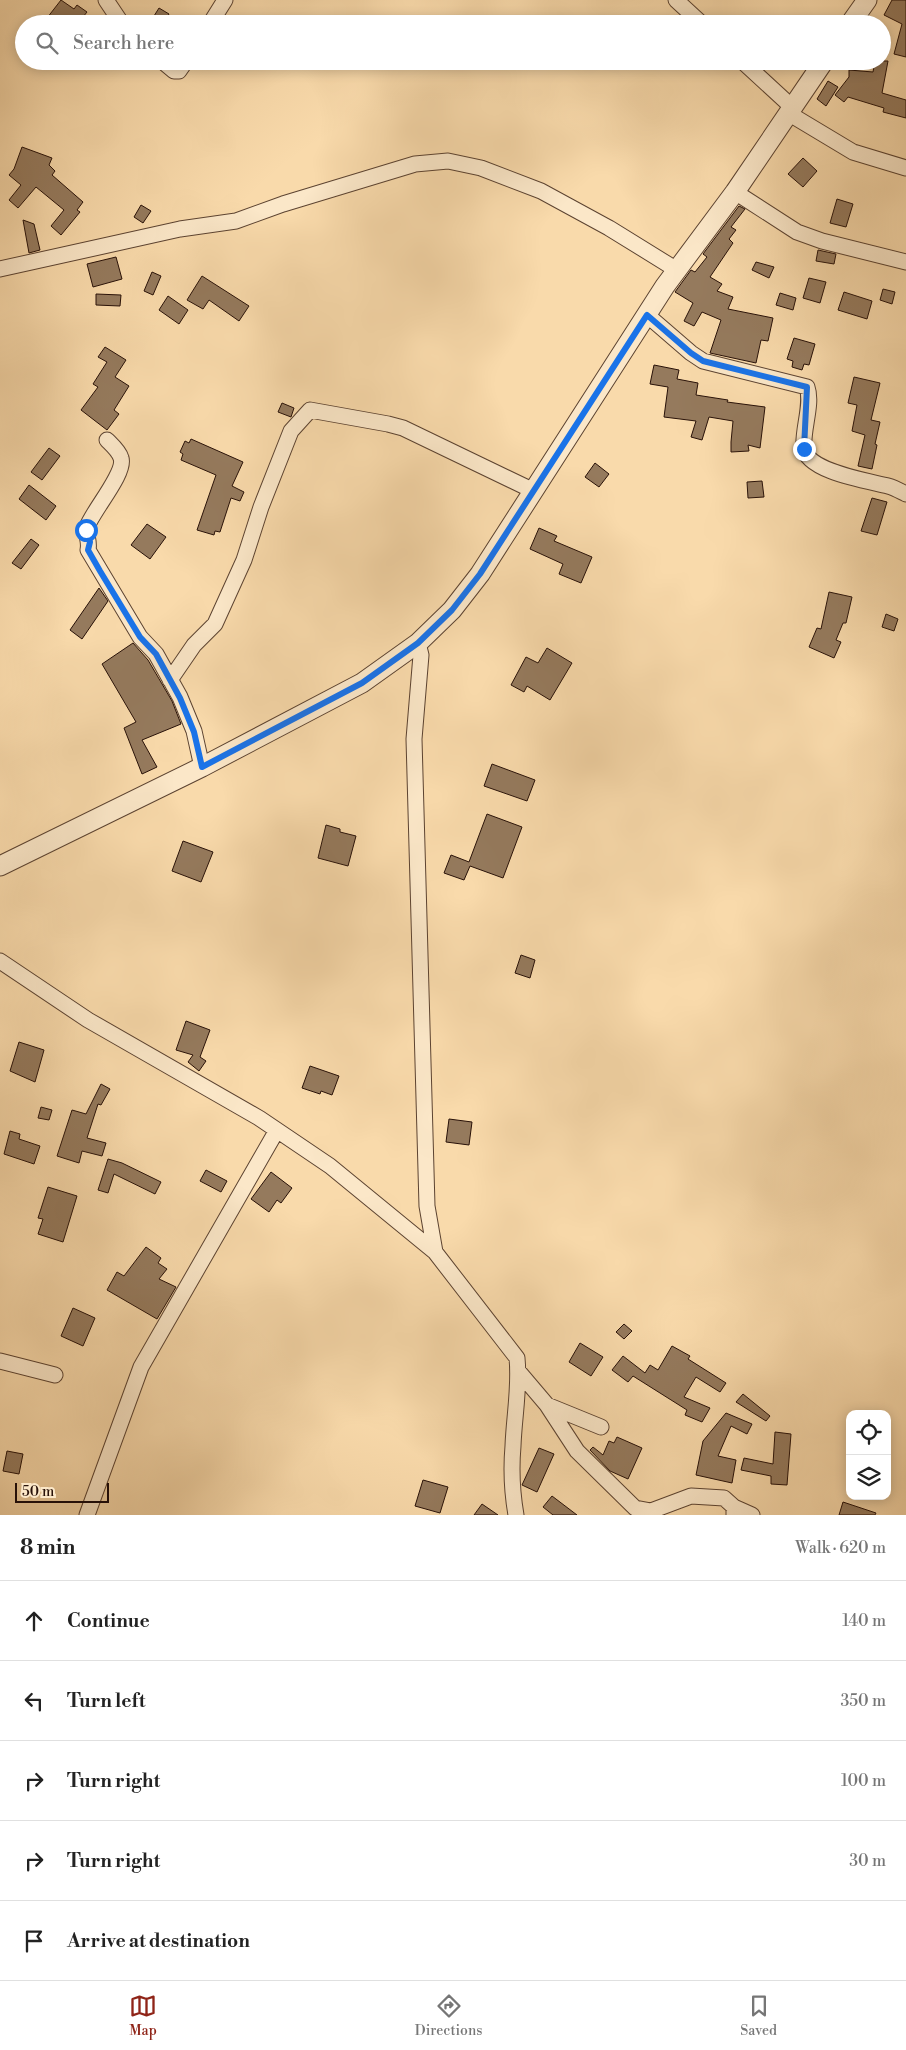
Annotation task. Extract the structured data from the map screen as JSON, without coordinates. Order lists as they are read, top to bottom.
{
  "scale_bar": "50 m",
  "page": {
    "search": "Search here",
    "scale": "50 m",
    "heading": ["8 min", "Walk · 620 m"],
    "list": [
      ["Continue", "140 m"],
      ["Turn left", "350 m"],
      ["Turn right", "100 m"],
      ["Turn right", "30 m"],
      "Arrive at destination"
    ],
    "nav": ["Map", "Directions", "Saved"]
  }
}
